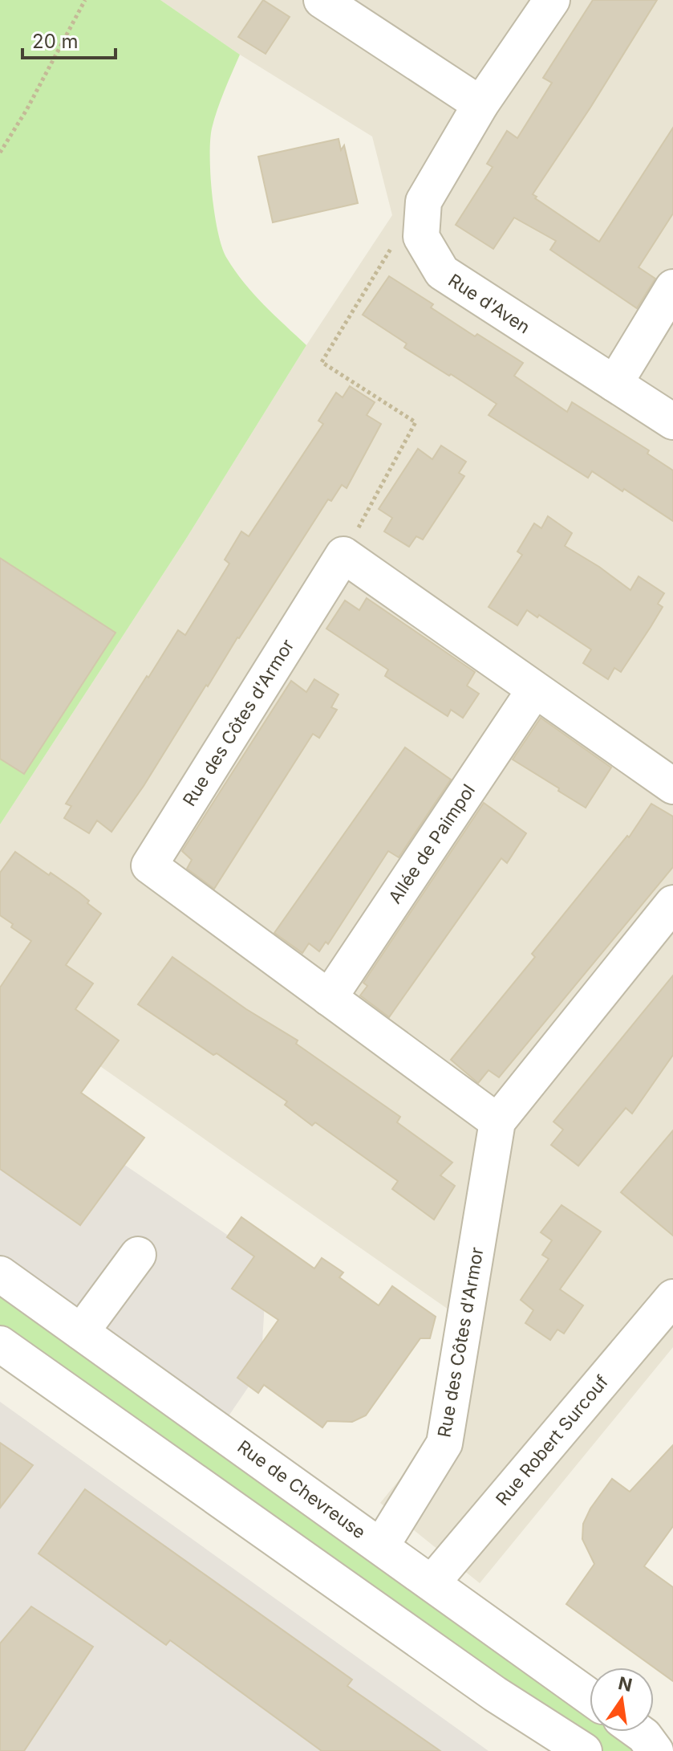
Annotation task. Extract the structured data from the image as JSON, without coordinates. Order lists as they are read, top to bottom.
{
  "streets": {
    "street": [
      "Rue d'Aven",
      "Rue des Côtes d'Armor",
      "Allée de Paimpol",
      "Rue Robert Surcouf",
      "Rue de Chevreuse"
    ]
  },
  "crossings": [
    ["Rue des Côtes d'Armor", "Allée de Paimpol"],
    ["Rue des Côtes d'Armor", "Rue de Chevreuse"],
    ["Rue Robert Surcouf", "Rue de Chevreuse"]
  ],
  "scale_bar": "20 m",
  "north": "top"
}
